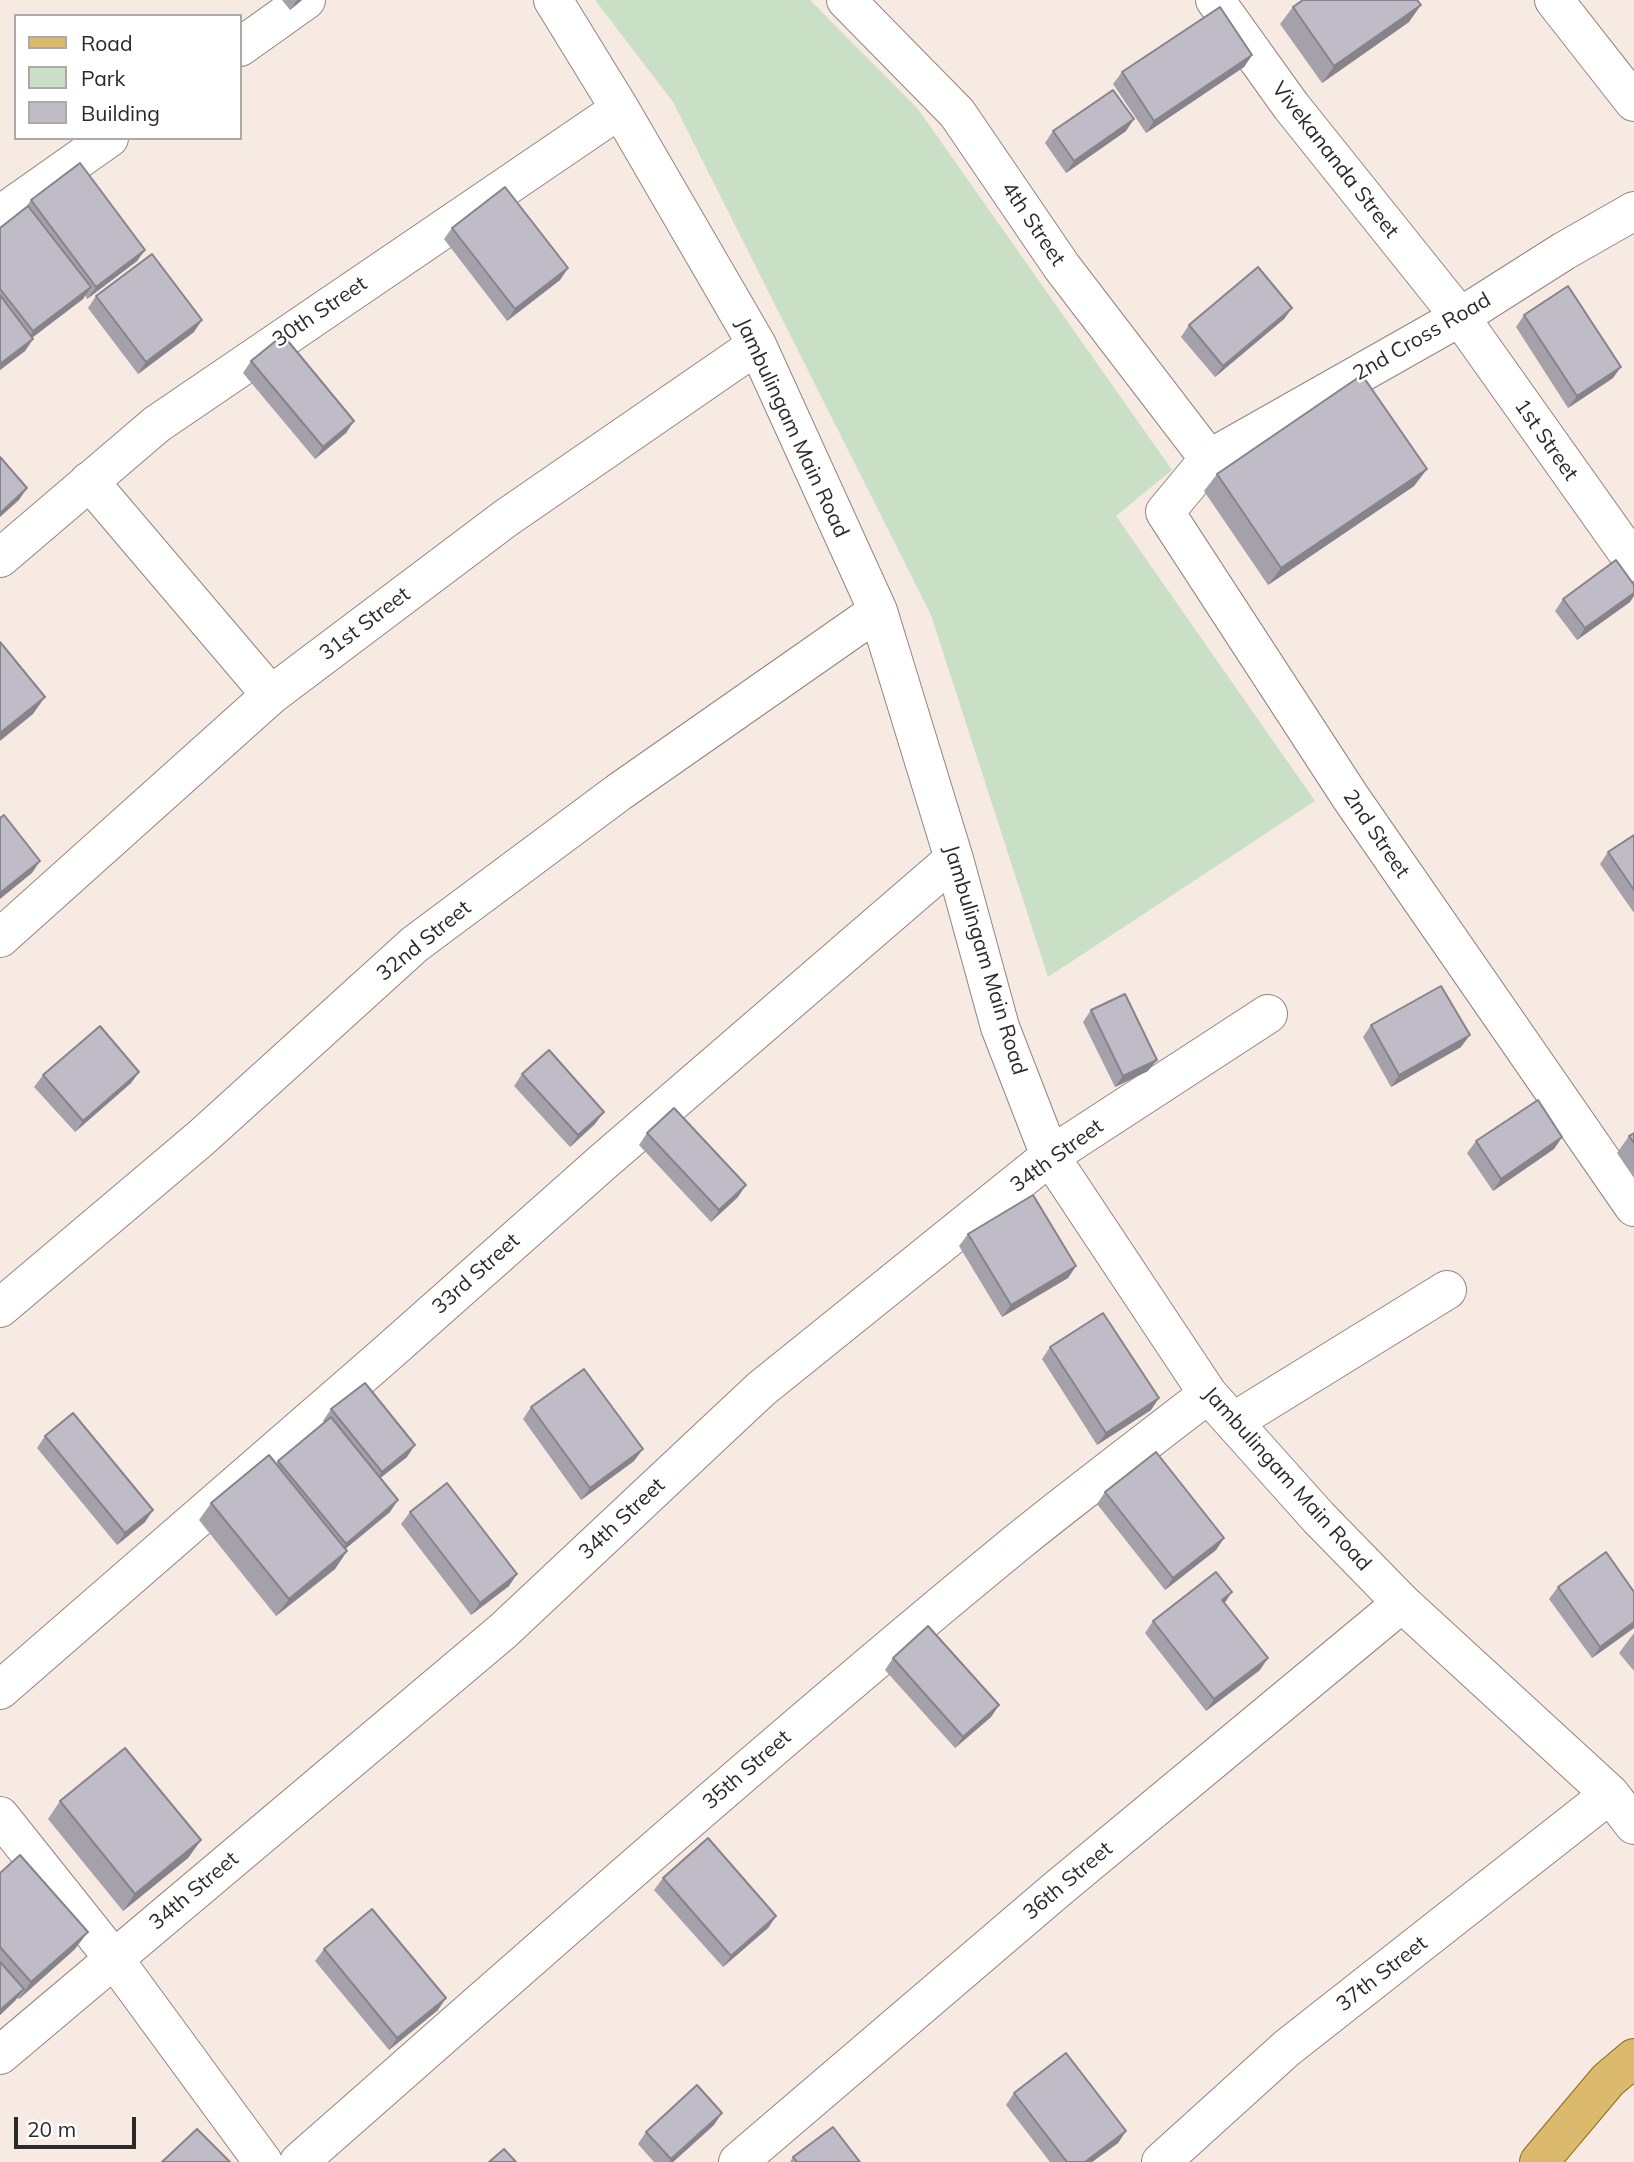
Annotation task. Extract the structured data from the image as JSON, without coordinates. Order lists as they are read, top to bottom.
{
  "streets": {
    "street": [
      "Vivekananda Street",
      "4th Street",
      "30th Street",
      "2nd Cross Road",
      "Jambulingam Main Road",
      "1st Street",
      "31st Street",
      "2nd Street",
      "32nd Street",
      "34th Street",
      "33rd Street",
      "35th Street",
      "36th Street",
      "37th Street"
    ]
  },
  "crossings": [
    ["Vivekananda Street", "2nd Cross Road"],
    ["Vivekananda Street", "1st Street"],
    ["4th Street", "2nd Cross Road"],
    ["4th Street", "2nd Street"],
    ["30th Street", "Jambulingam Main Road"],
    ["2nd Cross Road", "1st Street"],
    ["2nd Cross Road", "2nd Street"],
    ["Jambulingam Main Road", "31st Street"],
    ["Jambulingam Main Road", "32nd Street"],
    ["Jambulingam Main Road", "34th Street"],
    ["Jambulingam Main Road", "33rd Street"],
    ["Jambulingam Main Road", "35th Street"],
    ["Jambulingam Main Road", "36th Street"],
    ["Jambulingam Main Road", "37th Street"]
  ],
  "legend": ["Road", "Park", "Building"],
  "scale_bar": "20 m"
}
